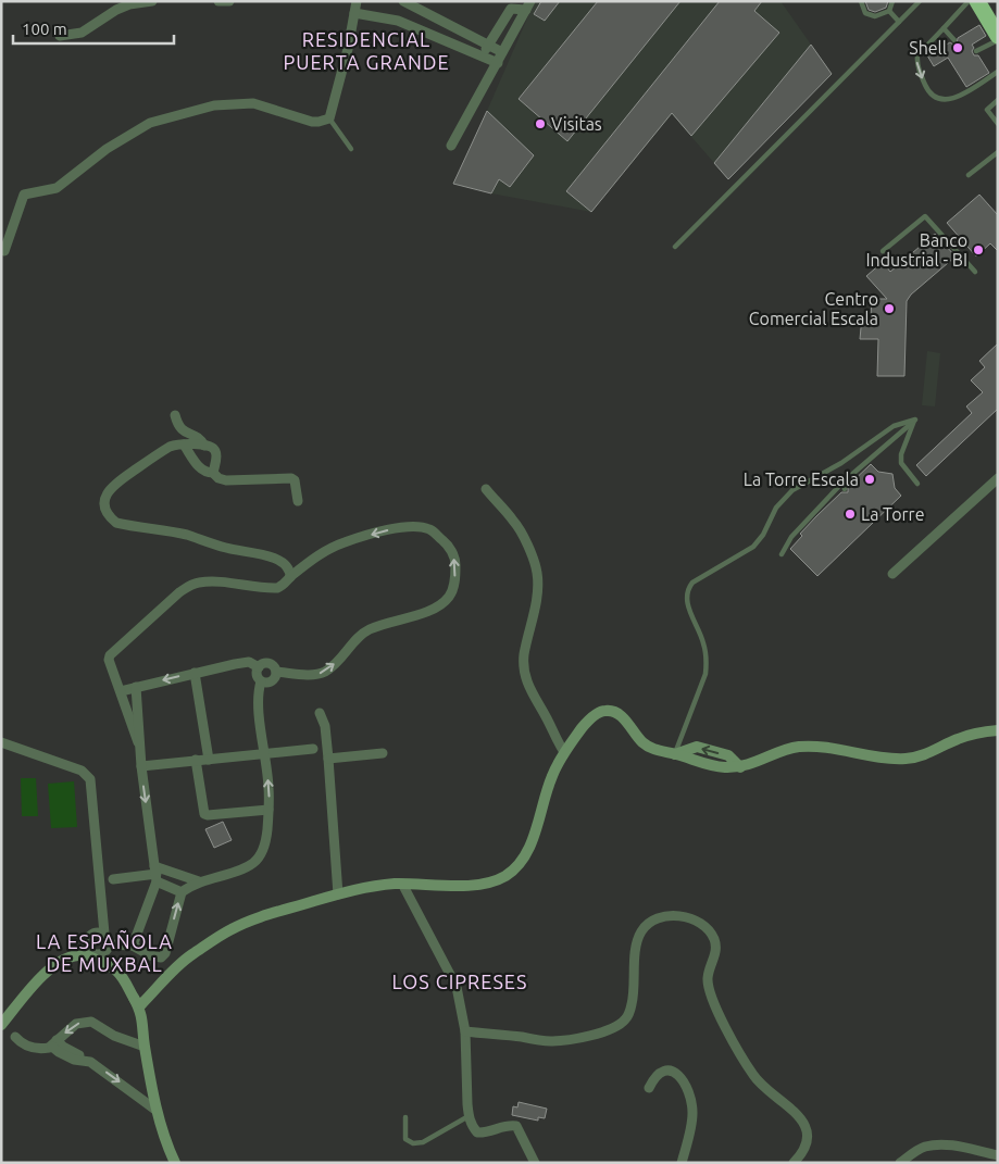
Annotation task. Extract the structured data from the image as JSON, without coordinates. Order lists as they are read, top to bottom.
{
  "districts": ["RESIDENCIAL PUERTA GRANDE", "LA ESPAÑOLA DE MUXBAL", "LOS CIPRESES"],
  "places": [
    "Shell",
    "Visitas",
    "Banco Industrial - BI",
    "Centro Comercial Escala",
    "La Torre Escala",
    "La Torre"
  ],
  "scale_bar": "100 m"
}
